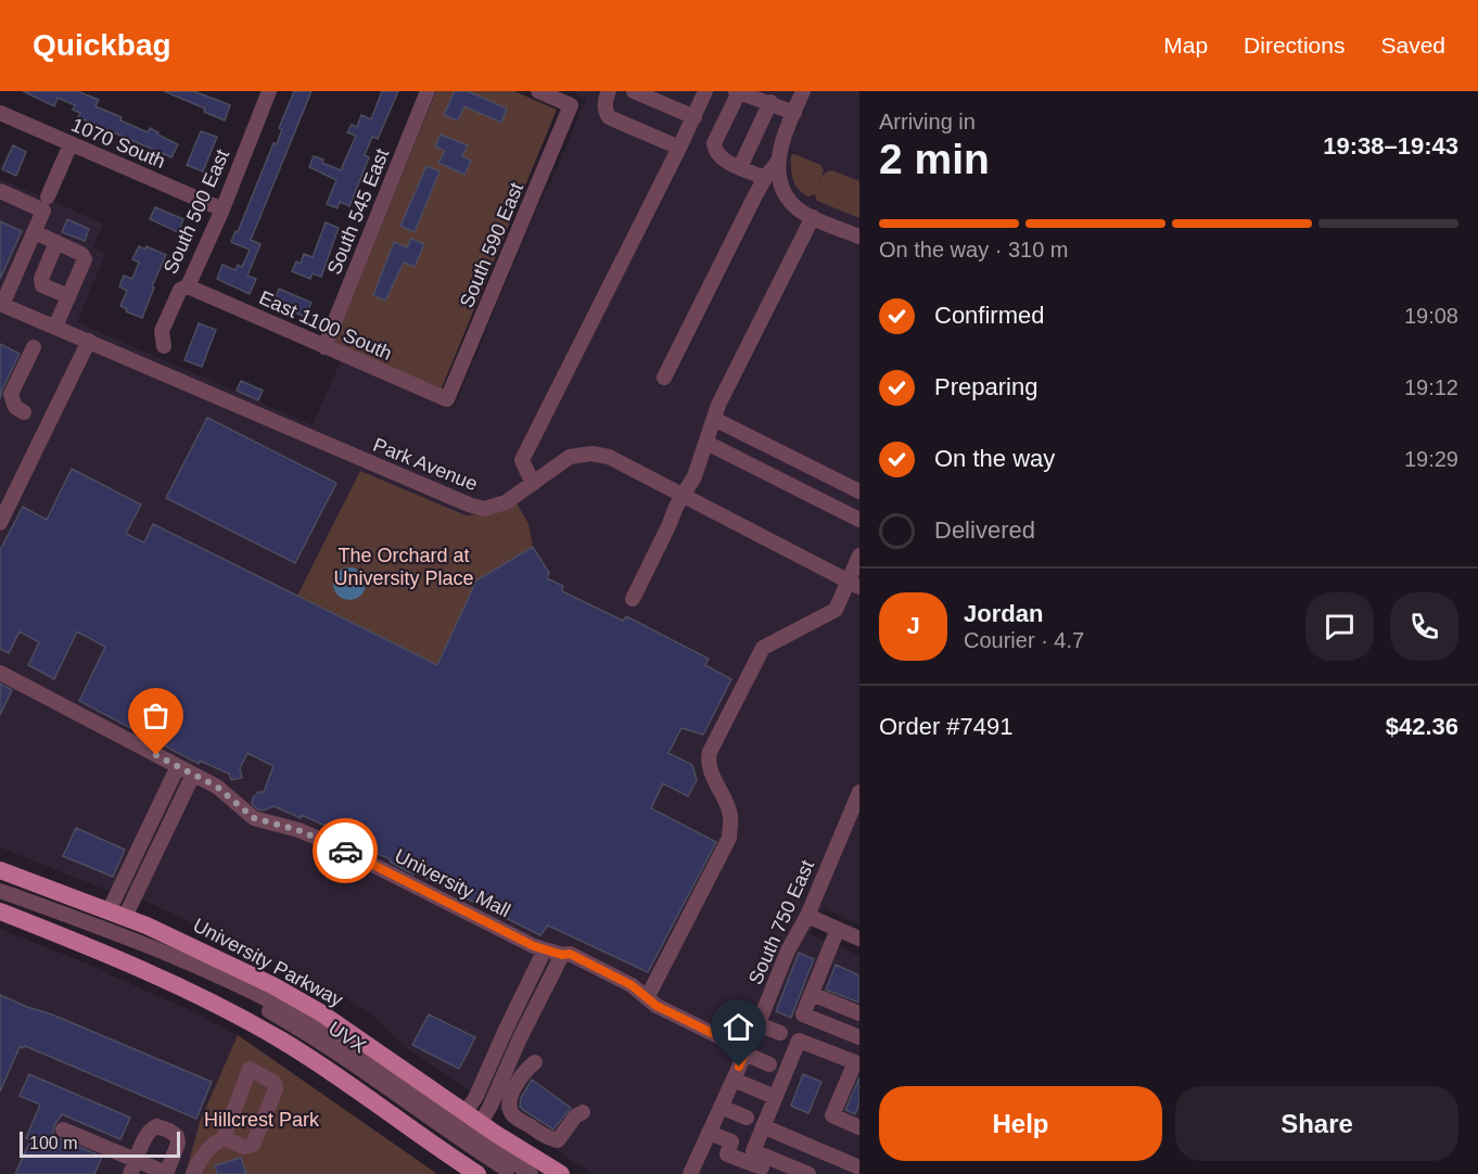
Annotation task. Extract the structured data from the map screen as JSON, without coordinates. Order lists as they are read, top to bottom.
{
  "streets": {
    "main road": ["University Parkway"],
    "street": [
      "1070 South",
      "South 500 East",
      "South 545 East",
      "South 590 East",
      "East 1100 South",
      "Park Avenue",
      "University Mall",
      "South 750 East",
      "UVX"
    ]
  },
  "crossings": [
    ["1070 South", "South 500 East"],
    ["South 500 East", "East 1100 South"],
    ["South 545 East", "East 1100 South"],
    ["South 590 East", "East 1100 South"],
    ["University Mall", "South 750 East"],
    ["University Parkway", "UVX"]
  ],
  "parks": ["The Orchard at University Place", "Hillcrest Park"],
  "scale_bar": "100 m",
  "page": {
    "header": "Quickbag",
    "nav": ["Map", "Directions", "Saved"],
    "heading": ["2 min", "Arriving in", "19:38–19:43"],
    "panel": [
      "Jordan",
      "Courier · 4.7",
      "Order #7491",
      "$42.36"
    ],
    "bar": "On the way · 310 m",
    "list": [
      ["Confirmed", "19:08"],
      ["Preparing", "19:12"],
      ["On the way", "19:29"],
      "Delivered"
    ],
    "round": "J",
    "buttons": ["Help", "Share"],
    "scale": "100 m"
  }
}
